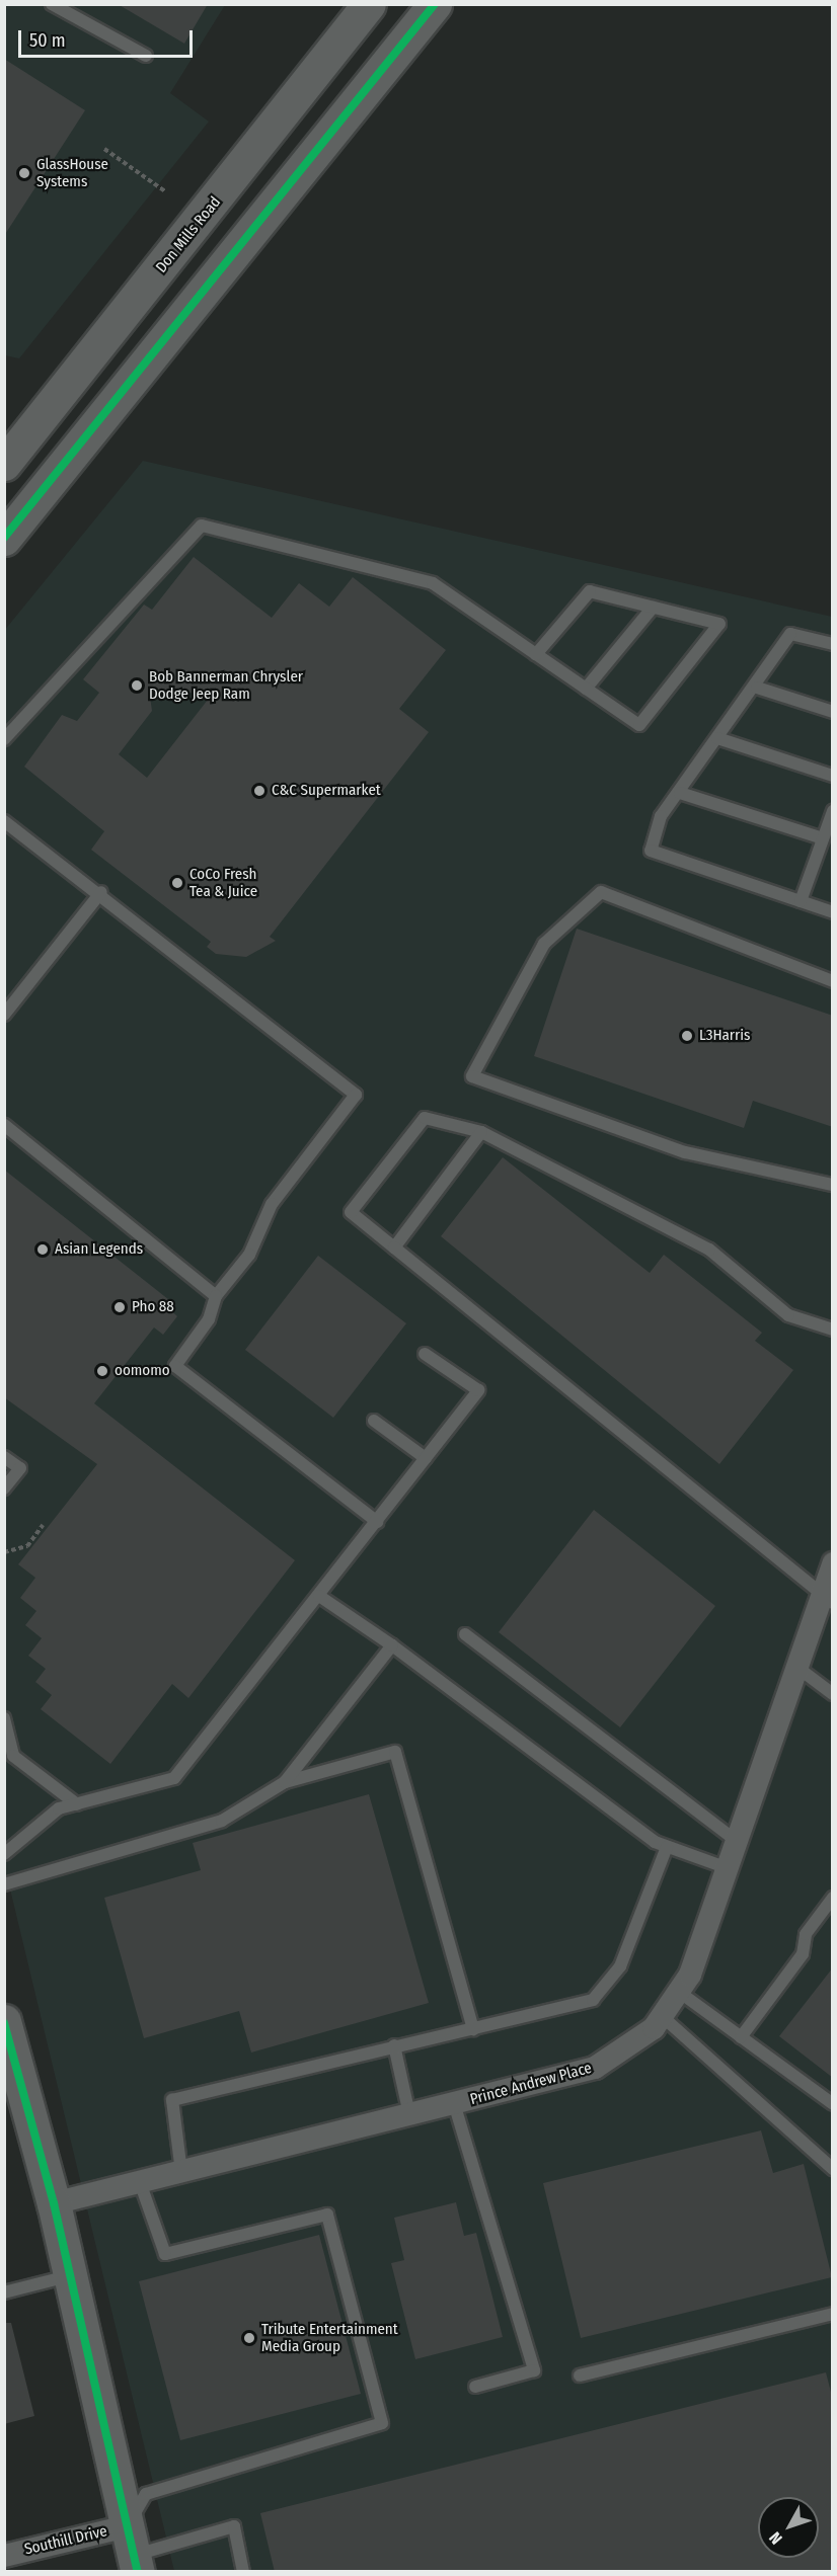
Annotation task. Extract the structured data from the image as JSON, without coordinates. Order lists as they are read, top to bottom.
{
  "streets": {
    "main road": ["Don Mills Road"],
    "street": ["Prince Andrew Place", "Southill Drive"]
  },
  "places": [
    "GlassHouse Systems",
    "Bob Bannerman Chrysler Dodge Jeep Ram",
    "C&C Supermarket",
    "CoCo Fresh Tea & Juice",
    "L3Harris",
    "Asian Legends",
    "Pho 88",
    "oomomo",
    "Tribute Entertainment Media Group"
  ],
  "scale_bar": "50 m",
  "north": "bottom left"
}
